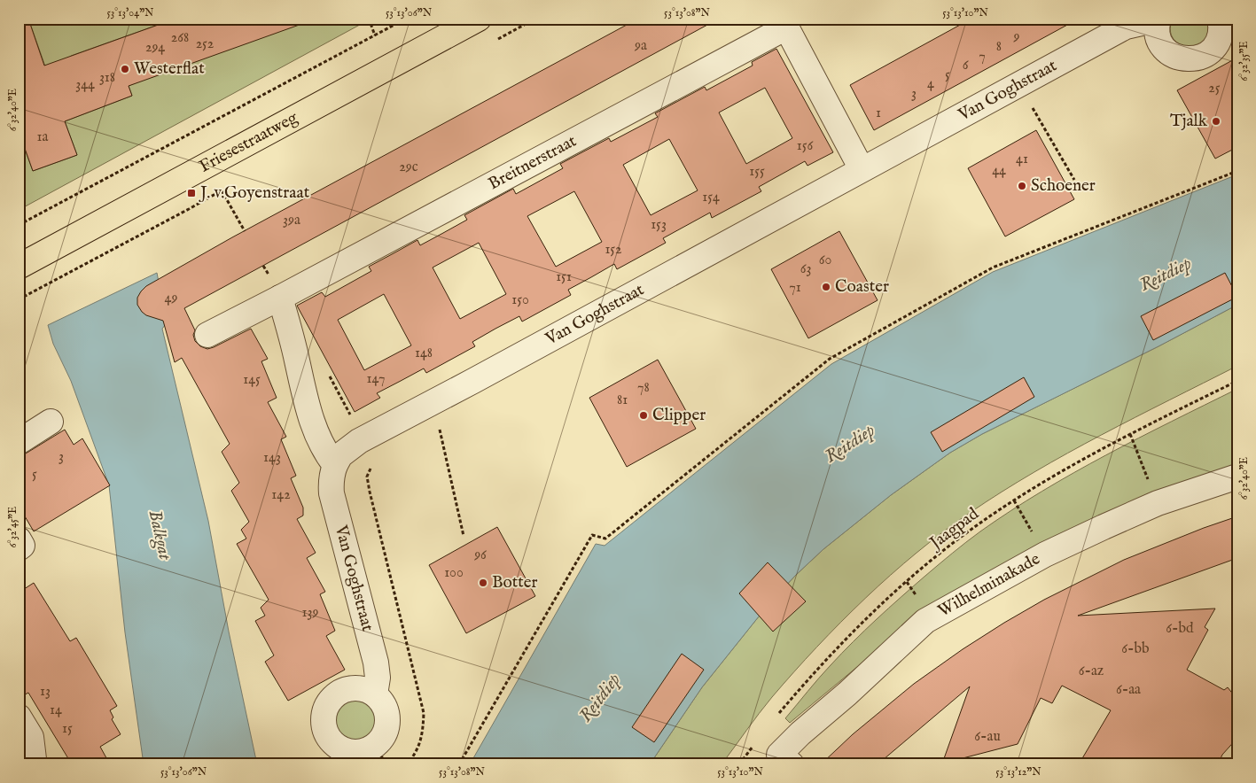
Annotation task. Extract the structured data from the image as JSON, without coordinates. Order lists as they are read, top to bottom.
{
  "streets": {
    "main road": ["Friesestraatweg"],
    "street": ["Van Goghstraat", "Breitnerstraat", "Wilhelminakade"],
    "path": ["Jaagpad"]
  },
  "water": ["Reitdiep", "Balkgat"],
  "places": {
    "other": [
      "Westerflat",
      "Tjalk",
      "Schoener",
      "Coaster",
      "Clipper",
      "Botter"
    ],
    "transit": ["J. v.Goyenstraat"]
  },
  "house_numbers": [
    "9",
    "268",
    "252",
    "9a",
    "8",
    "294",
    "7",
    "6",
    "5",
    "318",
    "4",
    "344",
    "25",
    "3",
    "1",
    "1a",
    "156",
    "41",
    "29c",
    "44",
    "155",
    "154",
    "39a",
    "153",
    "152",
    "60",
    "63",
    "151",
    "71",
    "49",
    "150",
    "148",
    "147",
    "145",
    "78",
    "81",
    "3",
    "143",
    "5",
    "142",
    "96",
    "100",
    "139",
    "6-bd",
    "6-bb",
    "6-az",
    "6-aa",
    "13",
    "14",
    "15",
    "6-au"
  ],
  "coordinates": [
    "53°13'04\"N",
    "53°13'06\"N",
    "53°13'08\"N",
    "53°13'10\"N",
    "6°32'35\"E",
    "6°32'40\"E",
    "6°32'45\"E",
    "53°13'12\"N"
  ]
}
